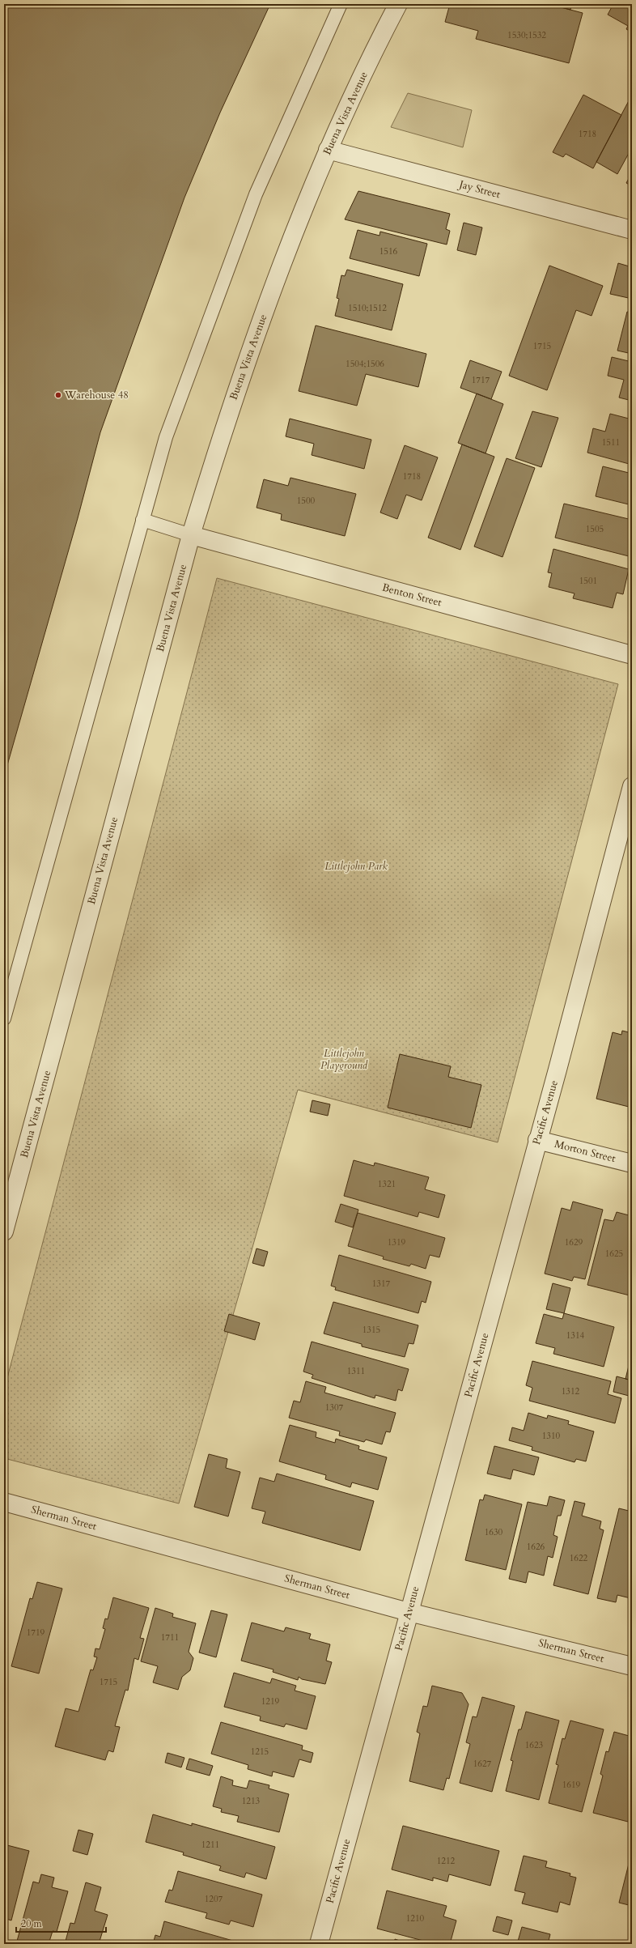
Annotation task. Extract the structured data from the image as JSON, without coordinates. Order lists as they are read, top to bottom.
{
  "streets": {
    "street": [
      "Buena Vista Avenue",
      "Jay Street",
      "Benton Street",
      "Pacific Avenue",
      "Morton Street",
      "Sherman Street"
    ]
  },
  "crossings": [
    ["Buena Vista Avenue", "Jay Street"],
    ["Buena Vista Avenue", "Benton Street"],
    ["Pacific Avenue", "Morton Street"],
    ["Pacific Avenue", "Sherman Street"]
  ],
  "parks": ["Littlejohn Park", "Littlejohn Playground"],
  "places": ["Warehouse 48"],
  "house_numbers": [
    "1530;1532",
    "1718",
    "1516",
    "1510;1512",
    "1715",
    "1504;1506",
    "1717",
    "1511",
    "1718",
    "1500",
    "1505",
    "1501",
    "1321",
    "1319",
    "1629",
    "1625",
    "1317",
    "1315",
    "1314",
    "1311",
    "1312",
    "1307",
    "1310",
    "1630",
    "1626",
    "1622",
    "1719",
    "1711",
    "1715",
    "1219",
    "1623",
    "1215",
    "1627",
    "1619",
    "1213",
    "1211",
    "1212",
    "1207",
    "1210"
  ],
  "scale_bar": "20 m"
}
